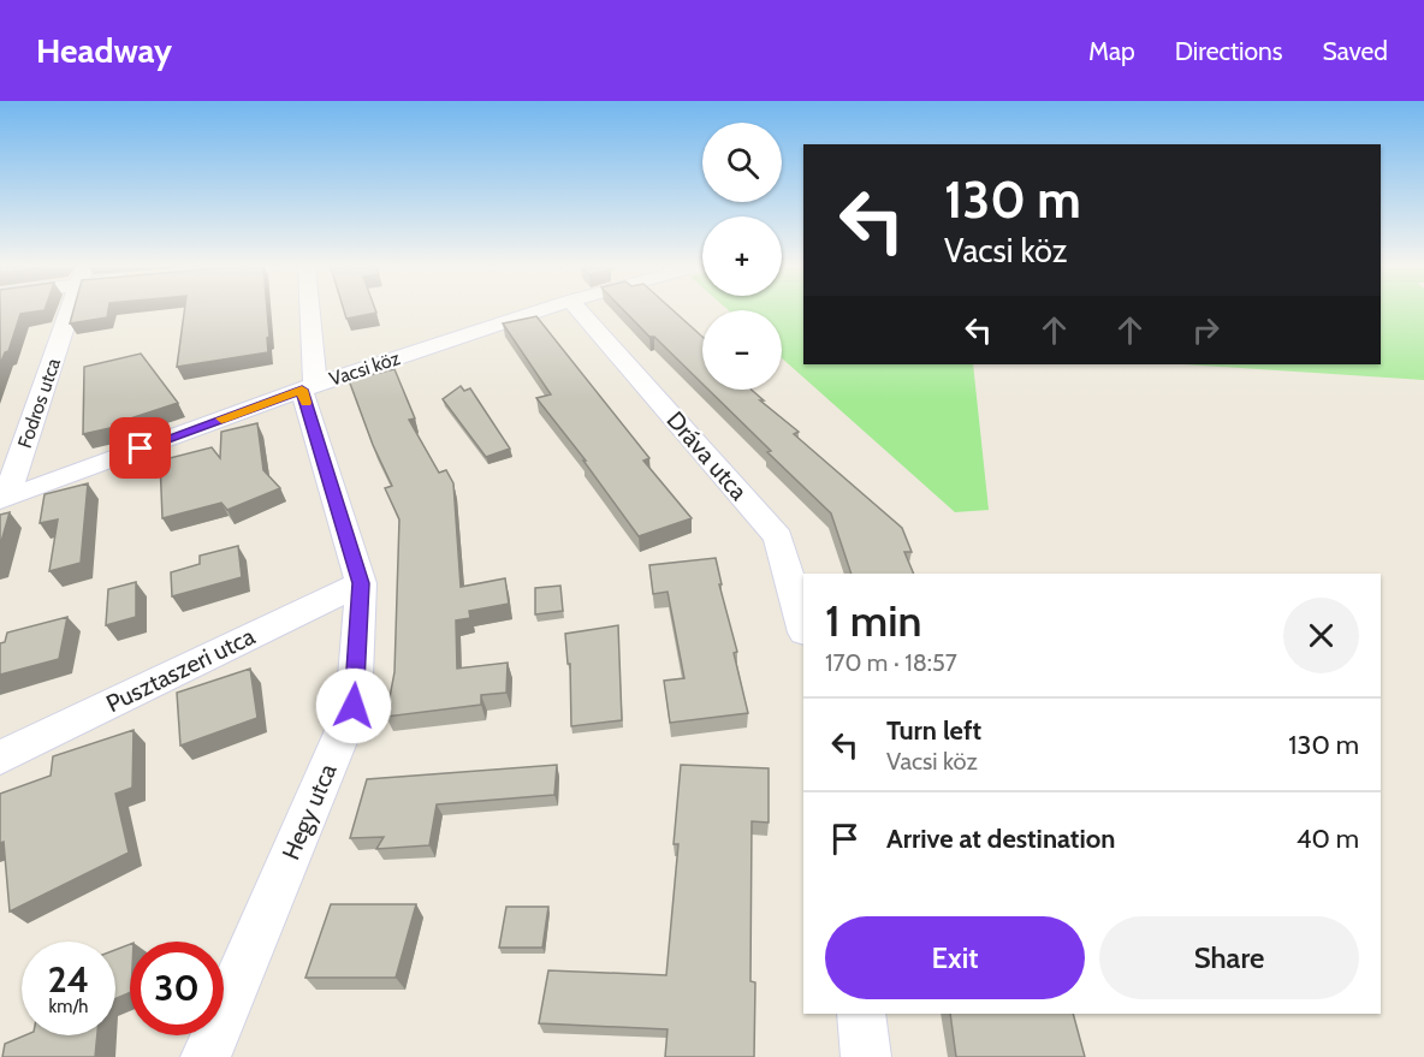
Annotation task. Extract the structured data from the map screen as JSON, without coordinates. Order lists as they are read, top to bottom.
{
  "streets": {
    "street": [
      "Vacsi köz",
      "Fodros utca",
      "Dráva utca",
      "Pusztaszeri utca",
      "Hegy utca"
    ]
  },
  "crossings": [
    ["Vacsi köz", "Fodros utca"],
    ["Vacsi köz", "Hegy utca"],
    ["Pusztaszeri utca", "Hegy utca"]
  ],
  "page": {
    "header": "Headway",
    "nav": ["Map", "Directions", "Saved"],
    "map_buttons": ["+", "−"],
    "turn": ["130 m", "Vacsi köz"],
    "heading": ["1 min", "170 m · 18:57"],
    "list": [
      {
        "name": "Turn left",
        "note": "Vacsi köz",
        "value": "130 m"
      },
      {
        "name": "Arrive at destination",
        "value": "40 m"
      }
    ],
    "buttons": ["Exit", "Share"],
    "speed": "24 km/h",
    "limit": "30"
  }
}
